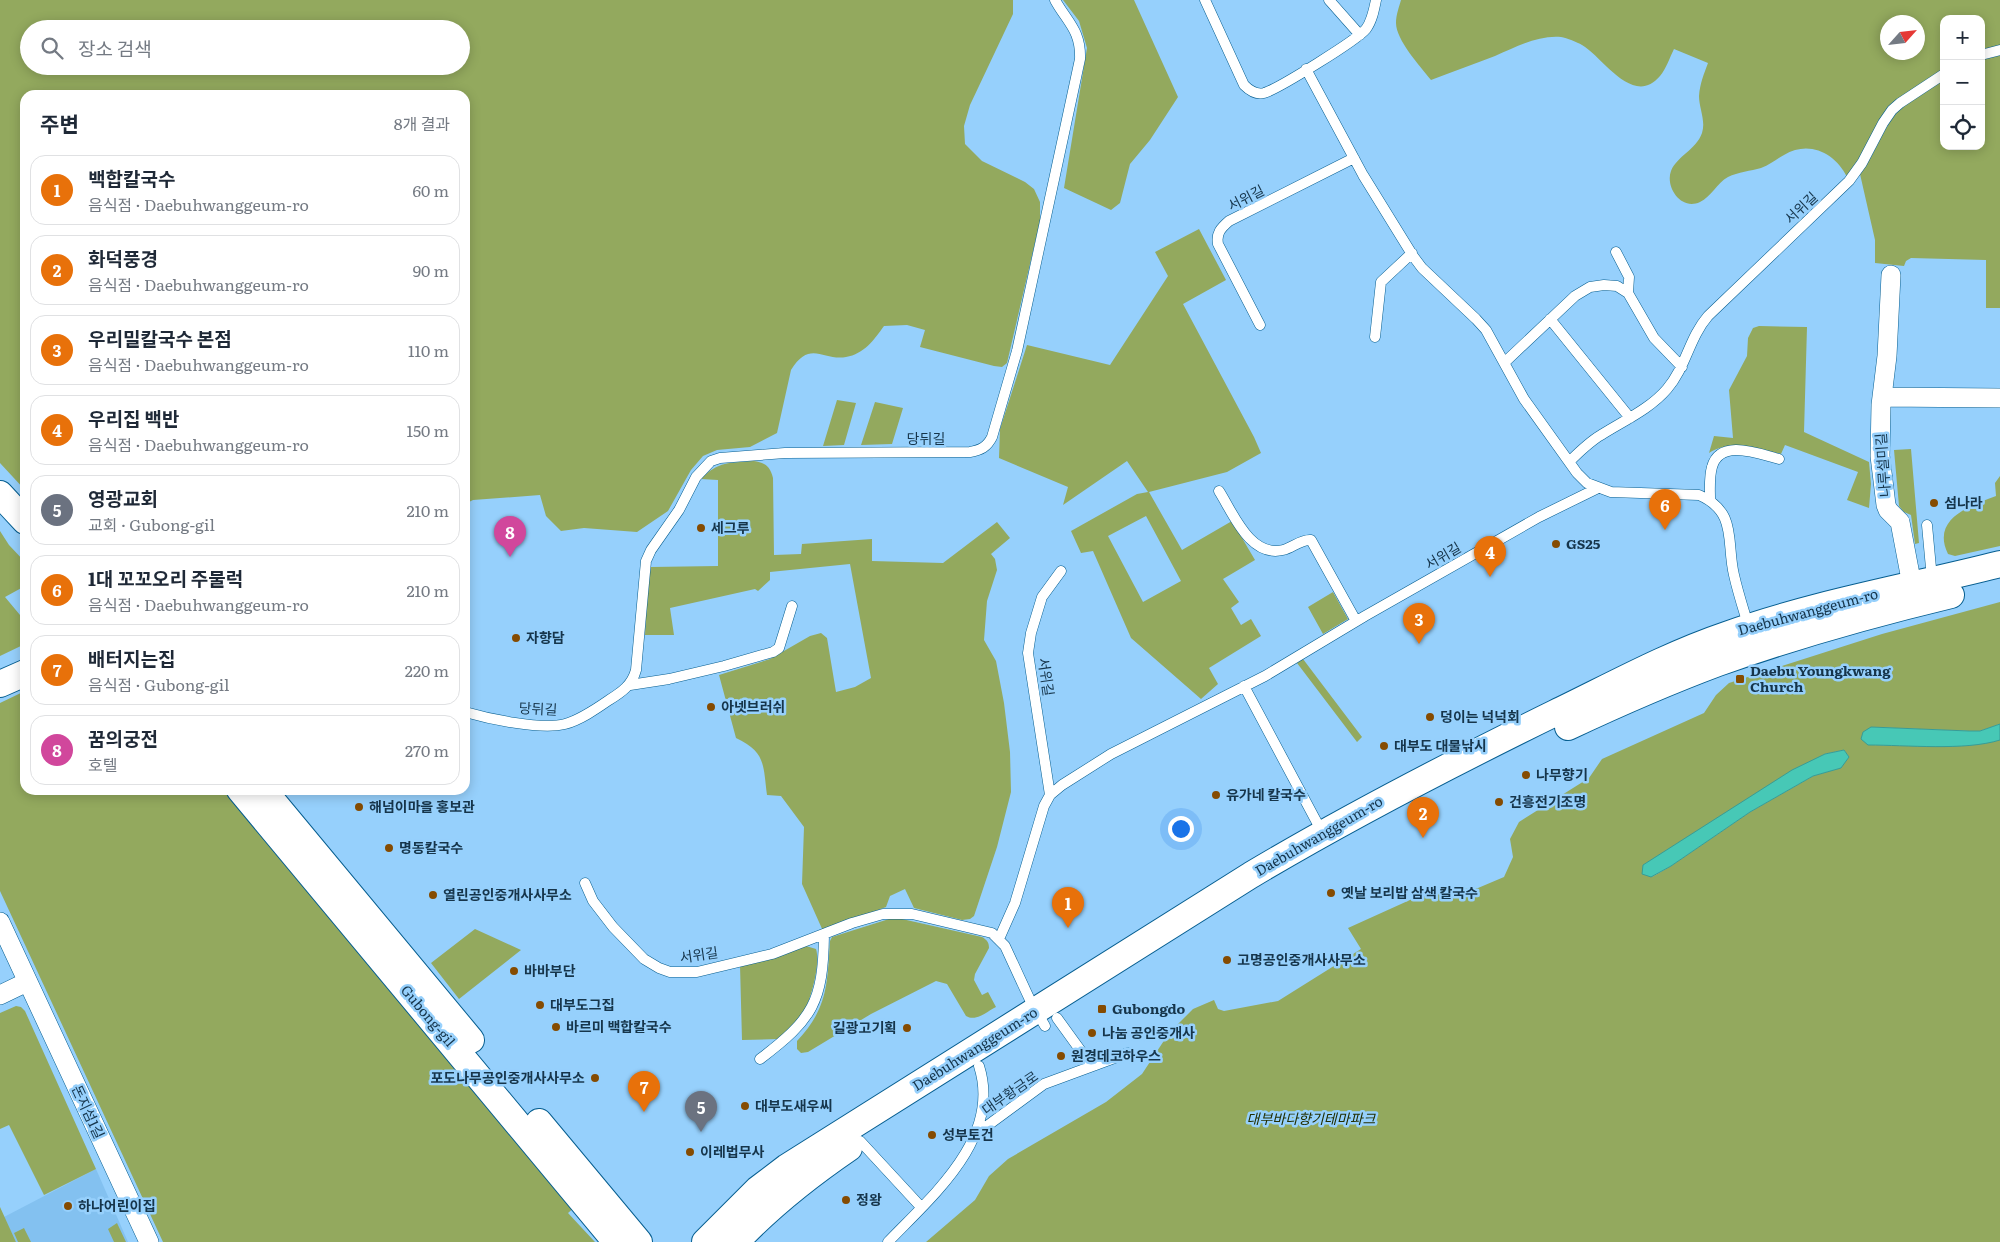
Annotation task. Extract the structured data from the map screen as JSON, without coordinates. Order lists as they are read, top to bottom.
{
  "streets": {
    "main road": ["Daebuhwanggeum-ro", "Gubong-gil"],
    "street": ["나루설미길", "돈지섬1길"],
    "lane": ["서위길", "당뒤길", "대부황금로"]
  },
  "crossings": [
    ["나루설미길", "Daebuhwanggeum-ro"],
    ["Daebuhwanggeum-ro", "대부황금로"]
  ],
  "parks": ["대부바다향기테마파크"],
  "places": {
    "other": [
      "섬나라",
      "세그루",
      "GS25",
      "자향담",
      "아넷브러쉬",
      "덩이는 넉넉회",
      "대부도 대물낚시",
      "나무향기",
      "유가네 칼국수",
      "건흥전기조명",
      "해넘이마을 홍보관",
      "명동칼국수",
      "옛날 보리밥 삼색 칼국수",
      "열린공인중개사사무소",
      "고명공인중개사사무소",
      "바바부단",
      "대부도그집",
      "바르미 백합칼국수",
      "길광고기획",
      "나눔 공인중개사",
      "원경데코하우스",
      "포도나무공인중개사사무소",
      "대부도새우씨",
      "성부토건",
      "이레법무사",
      "정왕",
      "하나어린이집"
    ],
    "transit": ["Daebu Youngkwang Church", "Gubongdo"]
  },
  "north": "top right",
  "page": {
    "map_buttons": ["+", "−"],
    "search": "장소 검색",
    "heading": ["주변", "8개 결과"],
    "list": [
      {
        "mark": "1",
        "name": "백합칼국수",
        "note": "음식점 · Daebuhwanggeum-ro",
        "value": "60 m"
      },
      {
        "mark": "2",
        "name": "화덕풍경",
        "note": "음식점 · Daebuhwanggeum-ro",
        "value": "90 m"
      },
      {
        "mark": "3",
        "name": "우리밀칼국수 본점",
        "note": "음식점 · Daebuhwanggeum-ro",
        "value": "110 m"
      },
      {
        "mark": "4",
        "name": "우리집 백반",
        "note": "음식점 · Daebuhwanggeum-ro",
        "value": "150 m"
      },
      {
        "mark": "5",
        "name": "영광교회",
        "note": "교회 · Gubong-gil",
        "value": "210 m"
      },
      {
        "mark": "6",
        "name": "1대 꼬꼬오리 주물럭",
        "note": "음식점 · Daebuhwanggeum-ro",
        "value": "210 m"
      },
      {
        "mark": "7",
        "name": "배터지는집",
        "note": "음식점 · Gubong-gil",
        "value": "220 m"
      },
      {
        "mark": "8",
        "name": "꿈의궁전",
        "note": "호텔",
        "value": "270 m"
      }
    ],
    "pins": [
      "6",
      "8",
      "4",
      "3",
      "2",
      "1",
      "7",
      "5"
    ]
  }
}
